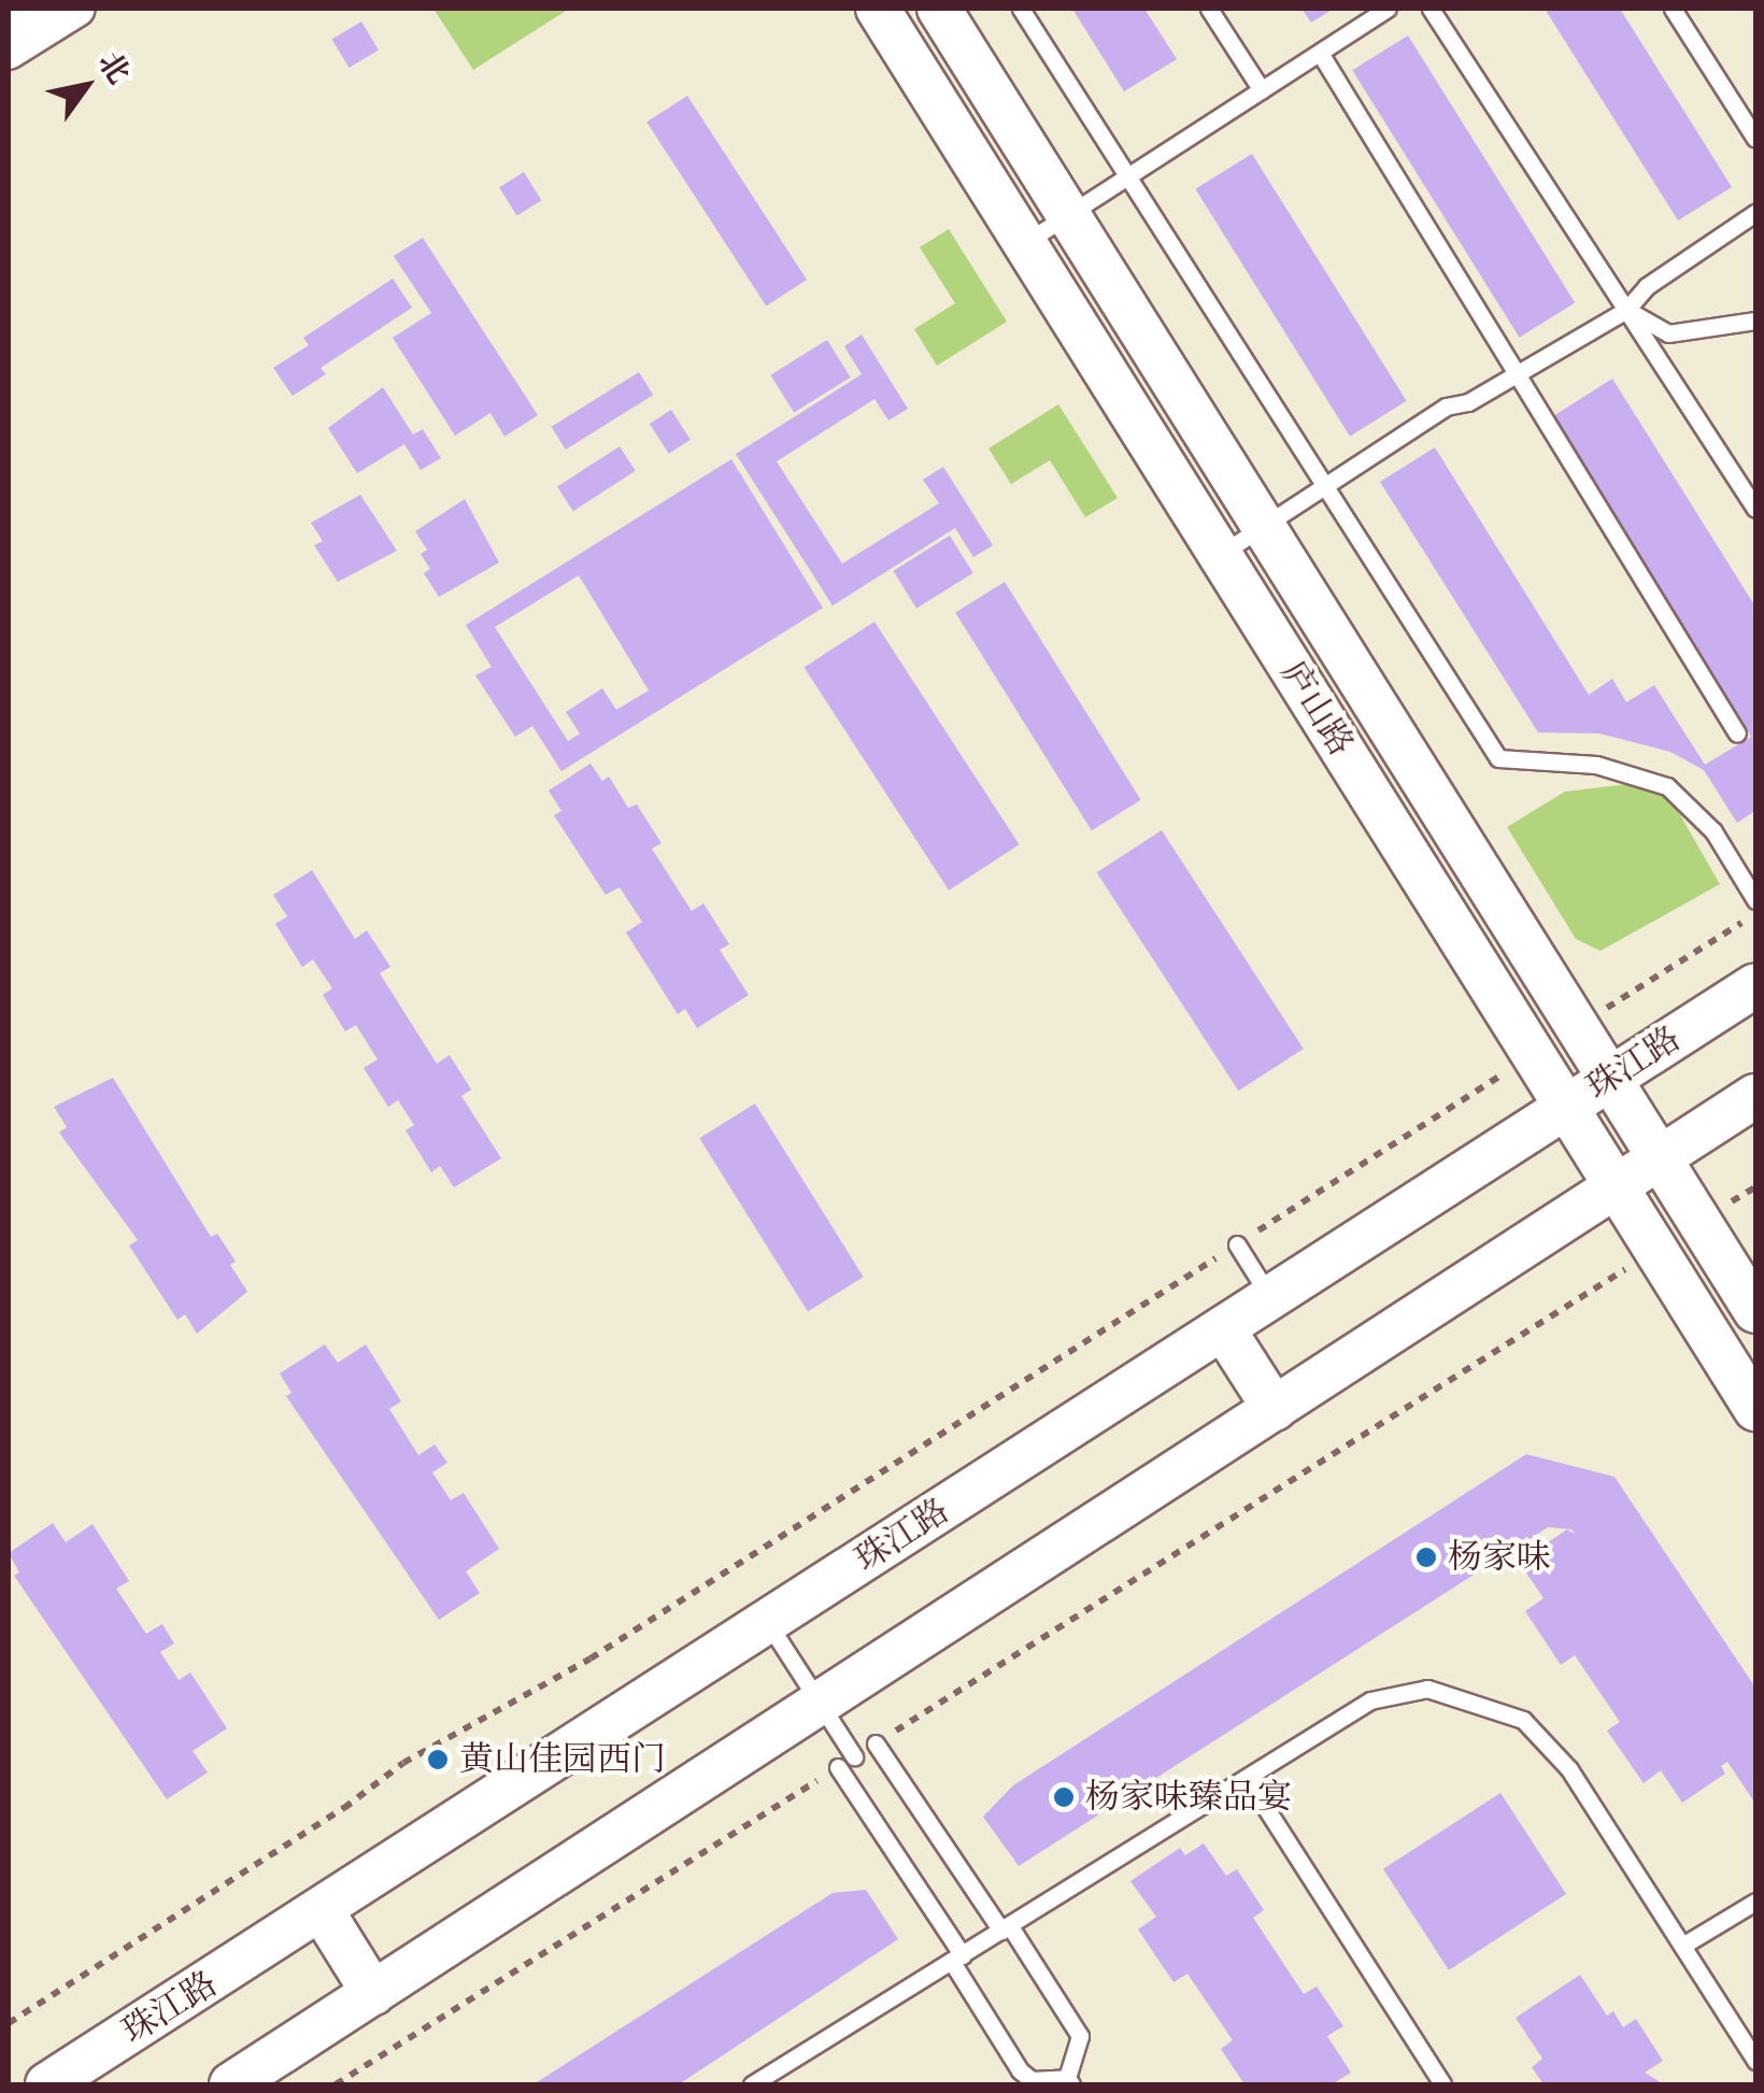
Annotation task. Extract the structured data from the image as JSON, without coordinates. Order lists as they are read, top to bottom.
{
  "streets": {
    "street": ["庐山路", "珠江路"]
  },
  "crossings": [
    ["庐山路", "珠江路"]
  ],
  "places": ["杨家味", "黄山佳园西门", "杨家味臻品宴"],
  "north": "top right"
}
